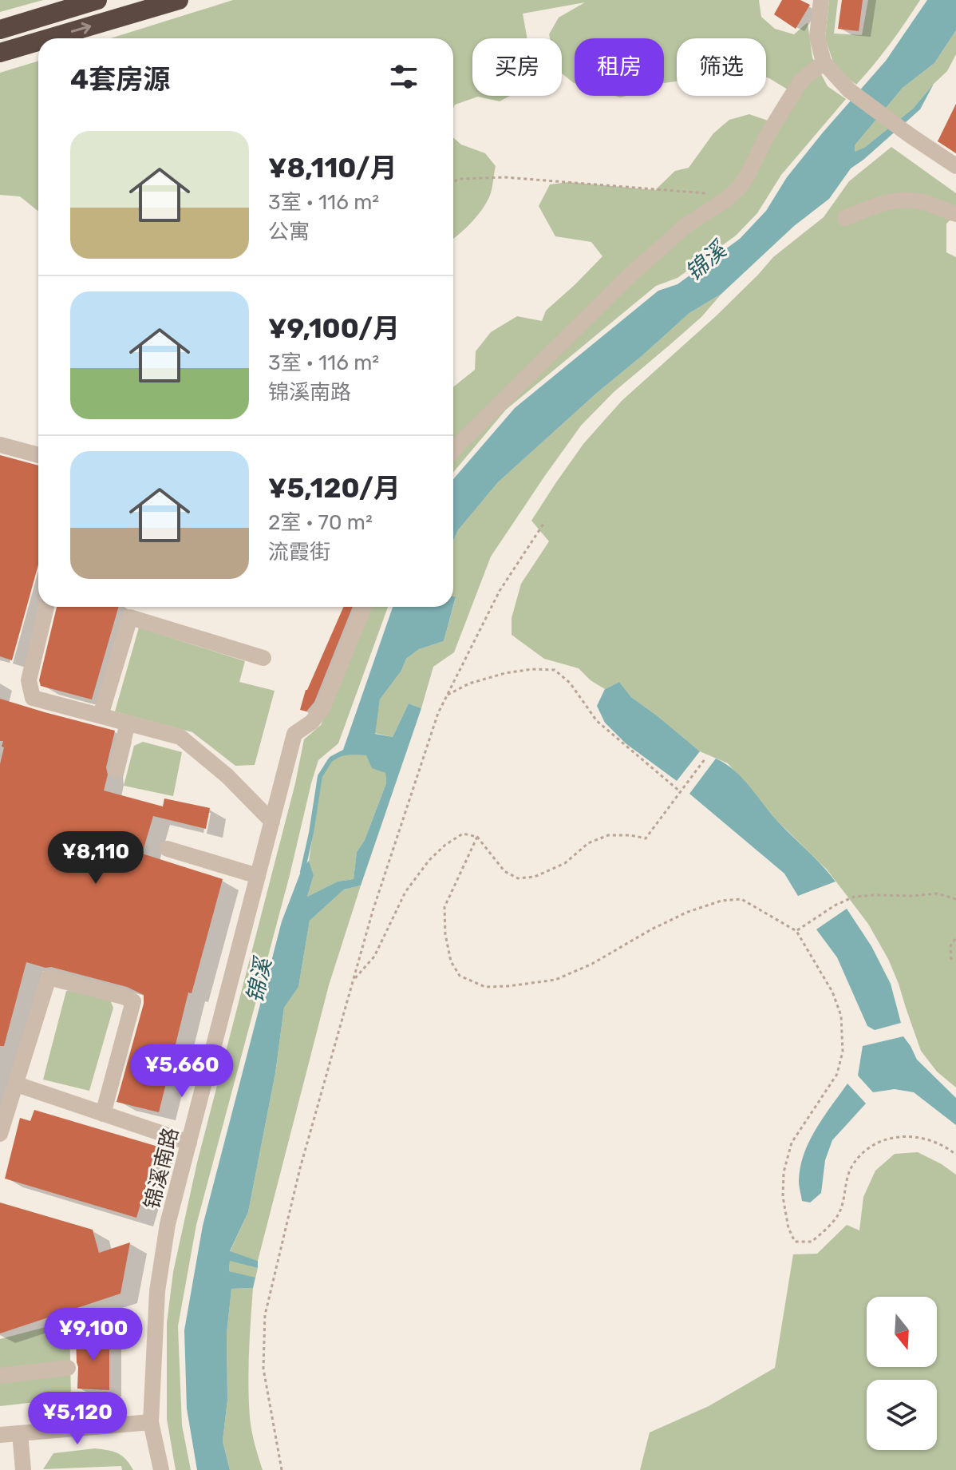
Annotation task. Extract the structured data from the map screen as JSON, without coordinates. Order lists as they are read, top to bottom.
{
  "streets": {
    "street": ["锦溪南路"]
  },
  "water": ["锦溪"],
  "north": "bottom",
  "page": {
    "chip": ["买房", "租房", "筛选"],
    "heading": "4套房源",
    "list": [
      {
        "name": "¥8,110/月",
        "note": "3室 · 116 m² · 公寓"
      },
      {
        "name": "¥9,100/月",
        "note": "3室 · 116 m² · 锦溪南路"
      },
      {
        "name": "¥5,120/月",
        "note": "2室 · 70 m² · 流霞街"
      }
    ],
    "price": [
      "¥8,110",
      "¥5,660",
      "¥9,100",
      "¥5,120"
    ]
  }
}
